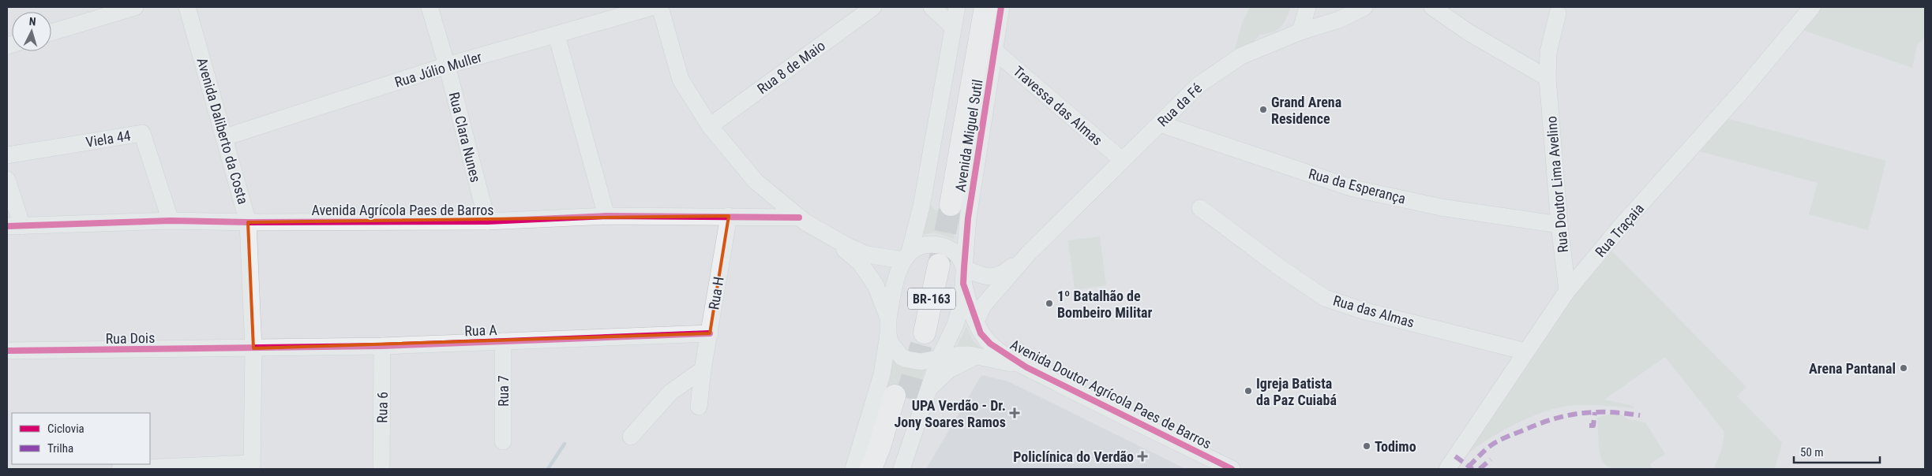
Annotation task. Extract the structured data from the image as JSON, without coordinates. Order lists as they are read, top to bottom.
{
  "streets": {
    "highway": ["BR-163"],
    "street": [
      "Rua 8 de Maio",
      "Rua Júlio Muller",
      "Rua da Fé",
      "Travessa das Almas",
      "Avenida Daliberto da Costa",
      "Avenida Miguel Sutil",
      "Rua Clara Nunes",
      "Viela 44",
      "Rua Doutor Lima Avelino",
      "Rua da Esperança",
      "Avenida Agrícola Paes de Barros",
      "Rua Traçaia",
      "Rua H",
      "Rua das Almas",
      "Rua A",
      "Rua Dois",
      "Rua 7",
      "Avenida Doutor Agrícola Paes de Barros",
      "Rua 6"
    ]
  },
  "crossings": [
    ["Rua 8 de Maio", "Avenida Doutor Agrícola Paes de Barros"],
    ["Rua Júlio Muller", "Avenida Daliberto da Costa"],
    ["Rua Júlio Muller", "Rua Clara Nunes"],
    ["Rua da Fé", "Travessa das Almas"],
    ["Rua da Fé", "Avenida Miguel Sutil"],
    ["Rua da Fé", "Rua da Esperança"],
    ["Rua da Fé", "Avenida Doutor Agrícola Paes de Barros"],
    ["Travessa das Almas", "Avenida Miguel Sutil"],
    ["Avenida Daliberto da Costa", "Avenida Agrícola Paes de Barros"],
    ["Avenida Daliberto da Costa", "Rua A"],
    ["Avenida Daliberto da Costa", "Rua Dois"],
    ["Avenida Miguel Sutil", "Avenida Doutor Agrícola Paes de Barros"],
    ["Rua Clara Nunes", "Avenida Agrícola Paes de Barros"],
    ["Viela 44", "Avenida Agrícola Paes de Barros"],
    ["Rua Doutor Lima Avelino", "Rua da Esperança"],
    ["Rua Doutor Lima Avelino", "Rua Traçaia"],
    ["Avenida Agrícola Paes de Barros", "Rua H"],
    ["Avenida Agrícola Paes de Barros", "Avenida Doutor Agrícola Paes de Barros"],
    ["Rua Traçaia", "Rua das Almas"],
    ["Rua H", "Rua A"],
    ["BR-163", "Avenida Doutor Agrícola Paes de Barros"],
    ["Rua A", "Rua Dois"],
    ["Rua A", "Rua 7"],
    ["Rua A", "Rua 6"]
  ],
  "places": {
    "other": [
      "Grand Arena Residence",
      "1º Batalhão de Bombeiro Militar",
      "Arena Pantanal",
      "Igreja Batista da Paz Cuiabá",
      "Todimo"
    ],
    "health": ["UPA Verdão - Dr. Jony Soares Ramos", "Policlínica do Verdão"]
  },
  "legend": ["Ciclovia", "Trilha"],
  "scale_bar": "50 m",
  "north": "top"
}
